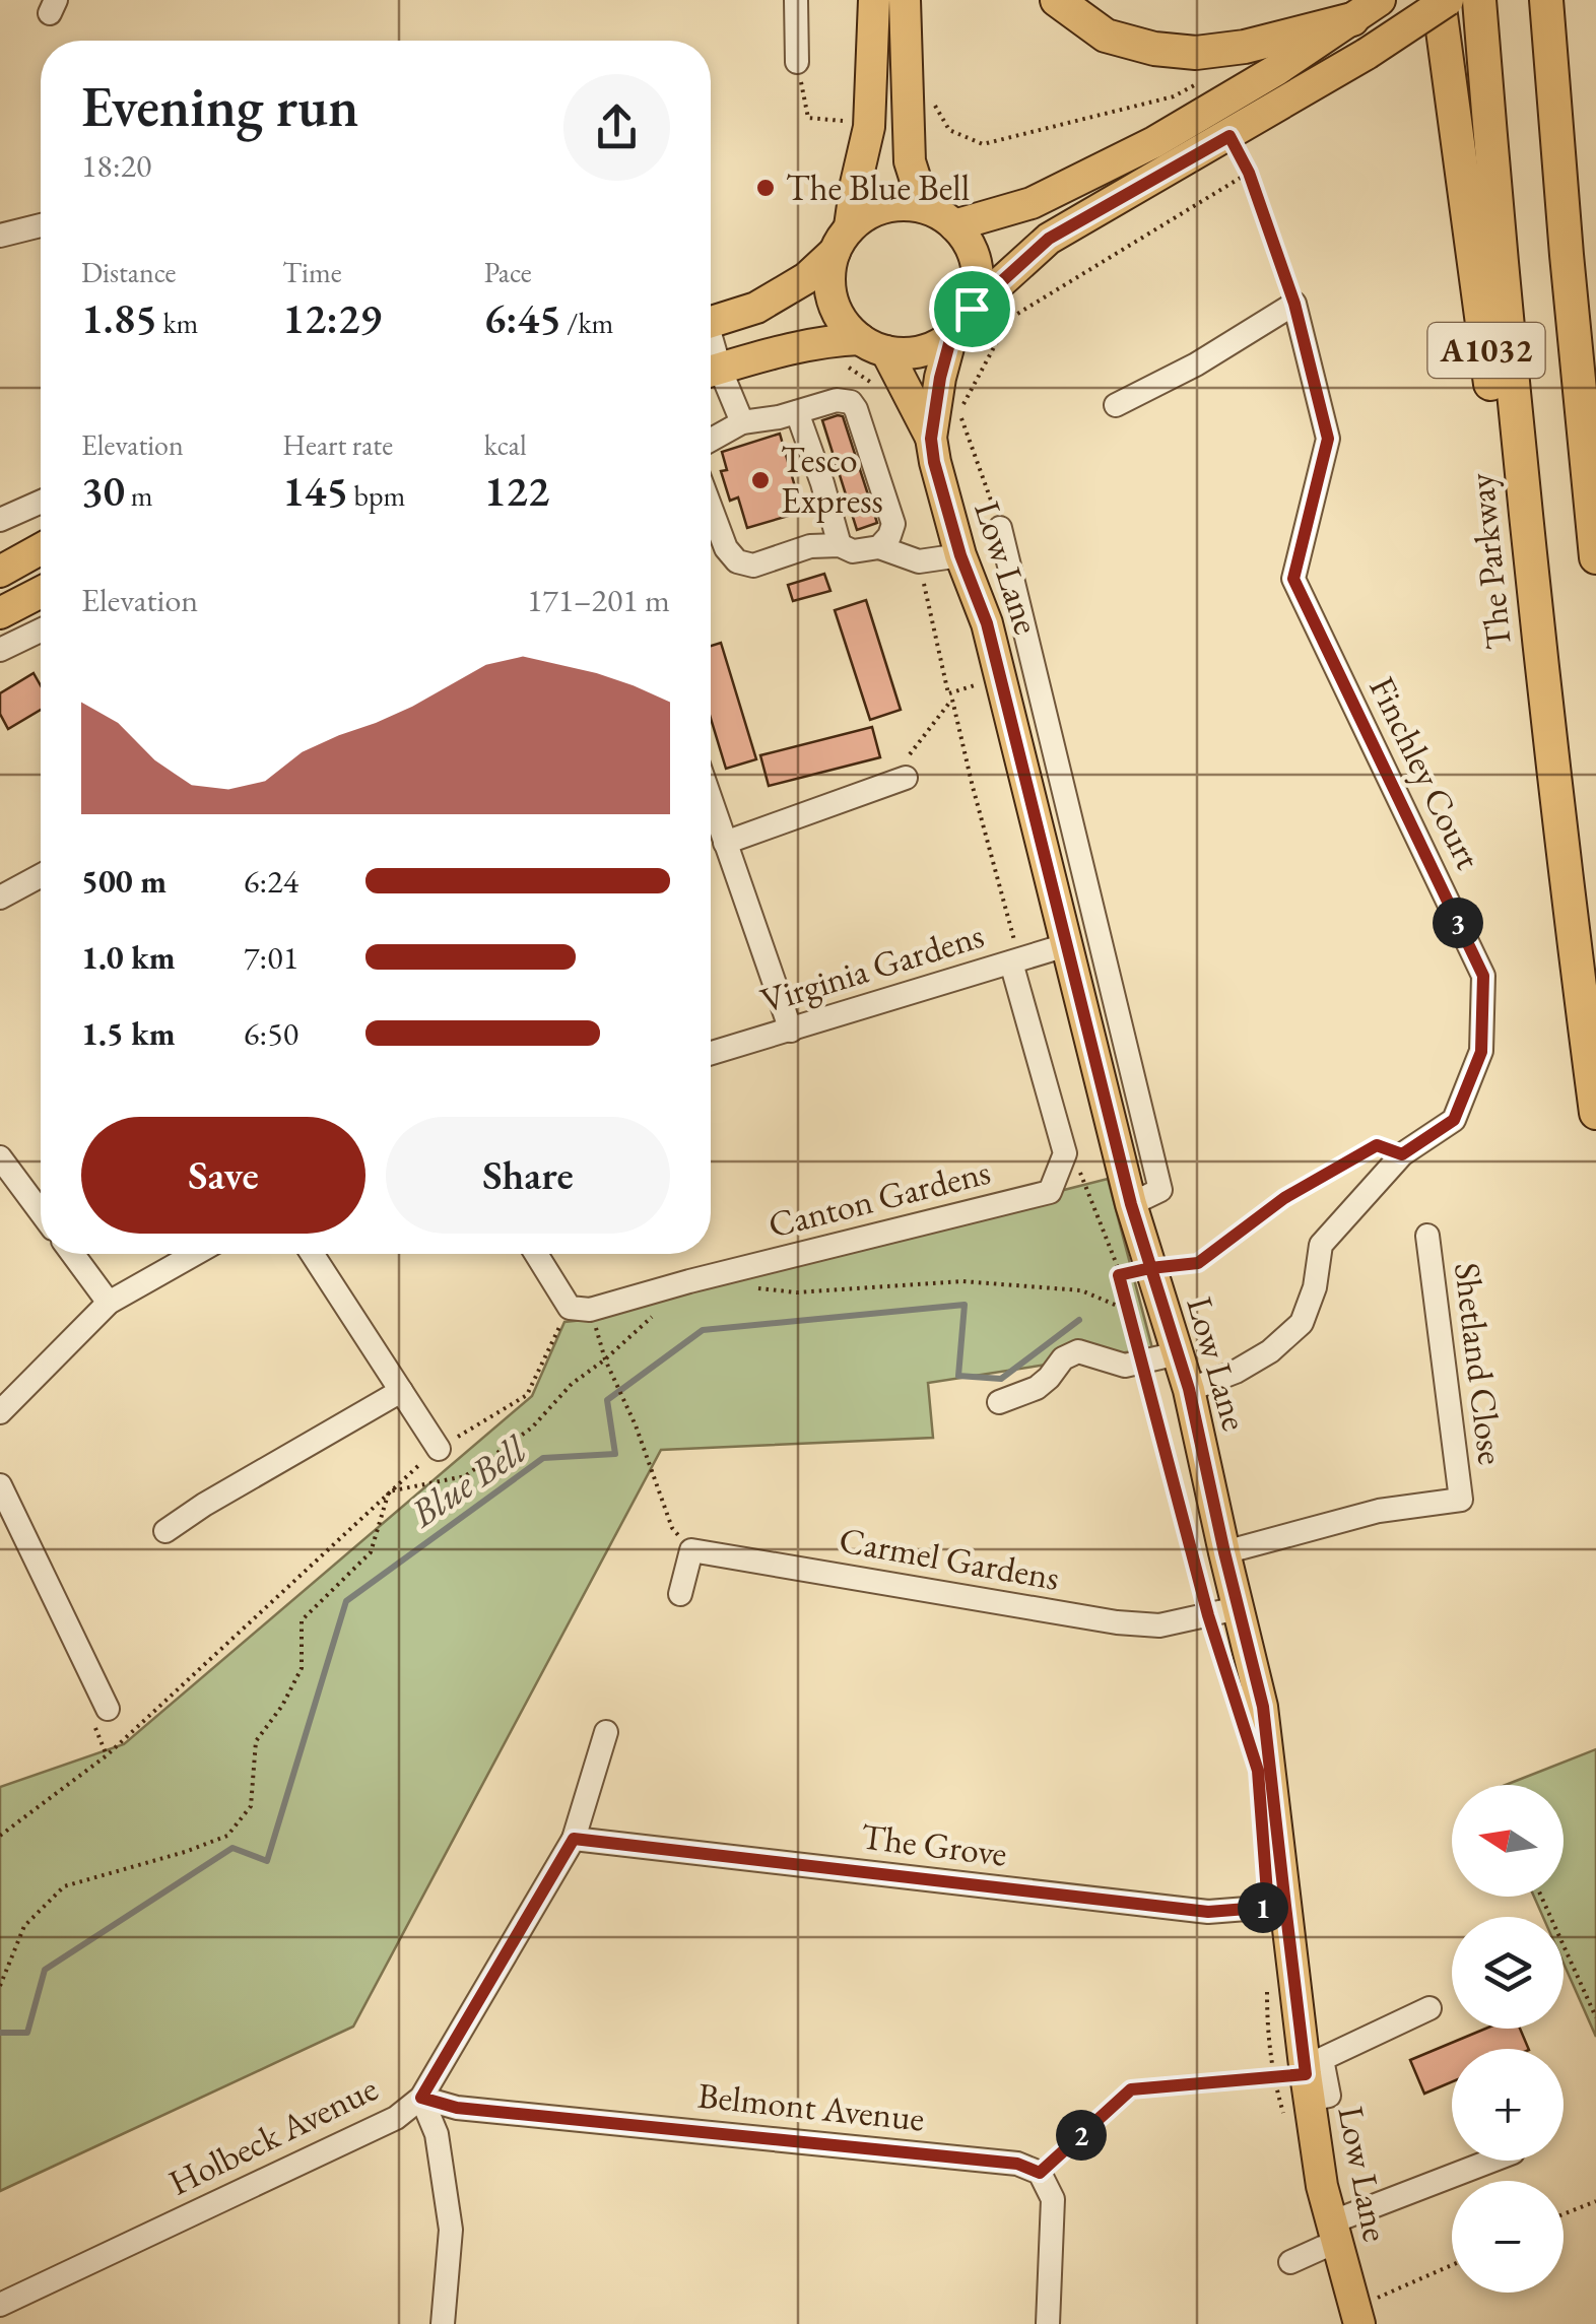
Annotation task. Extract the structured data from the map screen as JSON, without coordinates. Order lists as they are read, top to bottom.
{
  "streets": {
    "highway": ["A1032", "The Parkway"],
    "main road": ["Low Lane"],
    "street": [
      "Finchley Court",
      "Virginia Gardens",
      "Canton Gardens",
      "Shetland Close",
      "Carmel Gardens",
      "The Grove",
      "Belmont Avenue",
      "Holbeck Avenue"
    ]
  },
  "crossings": [
    ["A1032", "The Parkway"],
    ["Low Lane", "Finchley Court"],
    ["Low Lane", "Virginia Gardens"],
    ["Low Lane", "Shetland Close"],
    ["Low Lane", "Carmel Gardens"],
    ["Low Lane", "The Grove"],
    ["The Grove", "Holbeck Avenue"],
    ["Belmont Avenue", "Holbeck Avenue"]
  ],
  "water": ["Blue Bell"],
  "places": ["The Blue Bell", "Tesco Express"],
  "north": "left",
  "page": {
    "heading": ["Evening run", "18:20"],
    "stats": [
      ["Distance", "1.85 km"],
      ["Time", "12:29"],
      ["Pace", "6:45 /km"],
      ["Elevation", "30 m"],
      ["Heart rate", "145 bpm"],
      ["kcal", "122"]
    ],
    "chart": ["Elevation", "171–201 m"],
    "list": [
      {
        "name": "500 m",
        "note": "6:24"
      },
      {
        "name": "1.0 km",
        "note": "7:01"
      },
      {
        "name": "1.5 km",
        "note": "6:50"
      }
    ],
    "pins": ["3", "1", "2"],
    "buttons": ["Save", "Share"],
    "map_buttons": ["+", "−"]
  }
}
